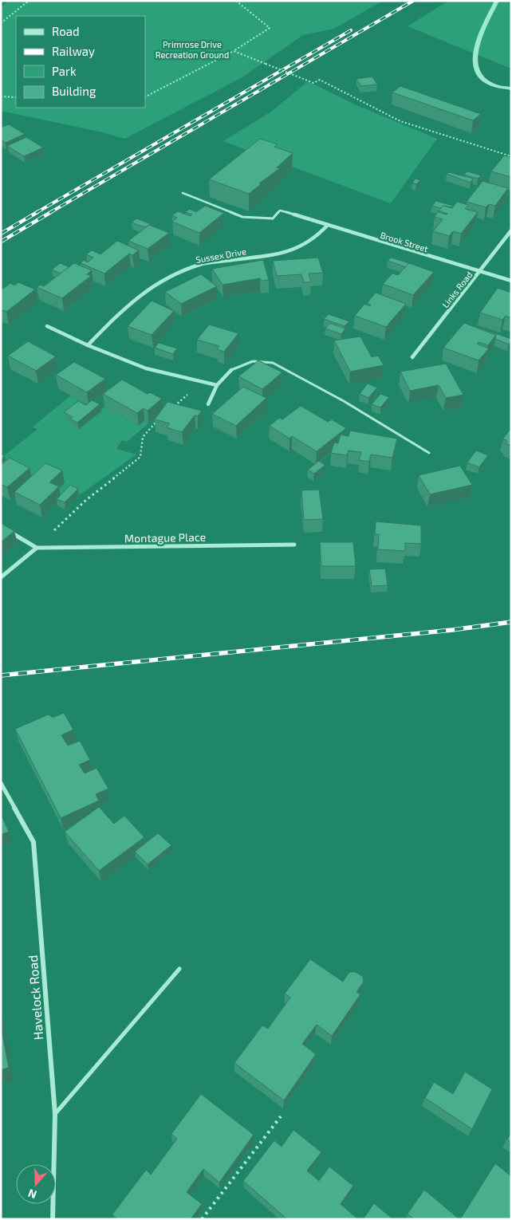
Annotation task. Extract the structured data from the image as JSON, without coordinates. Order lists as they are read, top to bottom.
{
  "streets": {
    "street": [
      "Brook Street",
      "Sussex Drive",
      "Links Road",
      "Montague Place",
      "Havelock Road"
    ]
  },
  "crossings": [
    ["Brook Street", "Sussex Drive"],
    ["Brook Street", "Links Road"]
  ],
  "parks": ["Primrose Drive Recreation Ground"],
  "legend": [
    "Road",
    "Railway",
    "Park",
    "Building"
  ],
  "north": "bottom"
}
